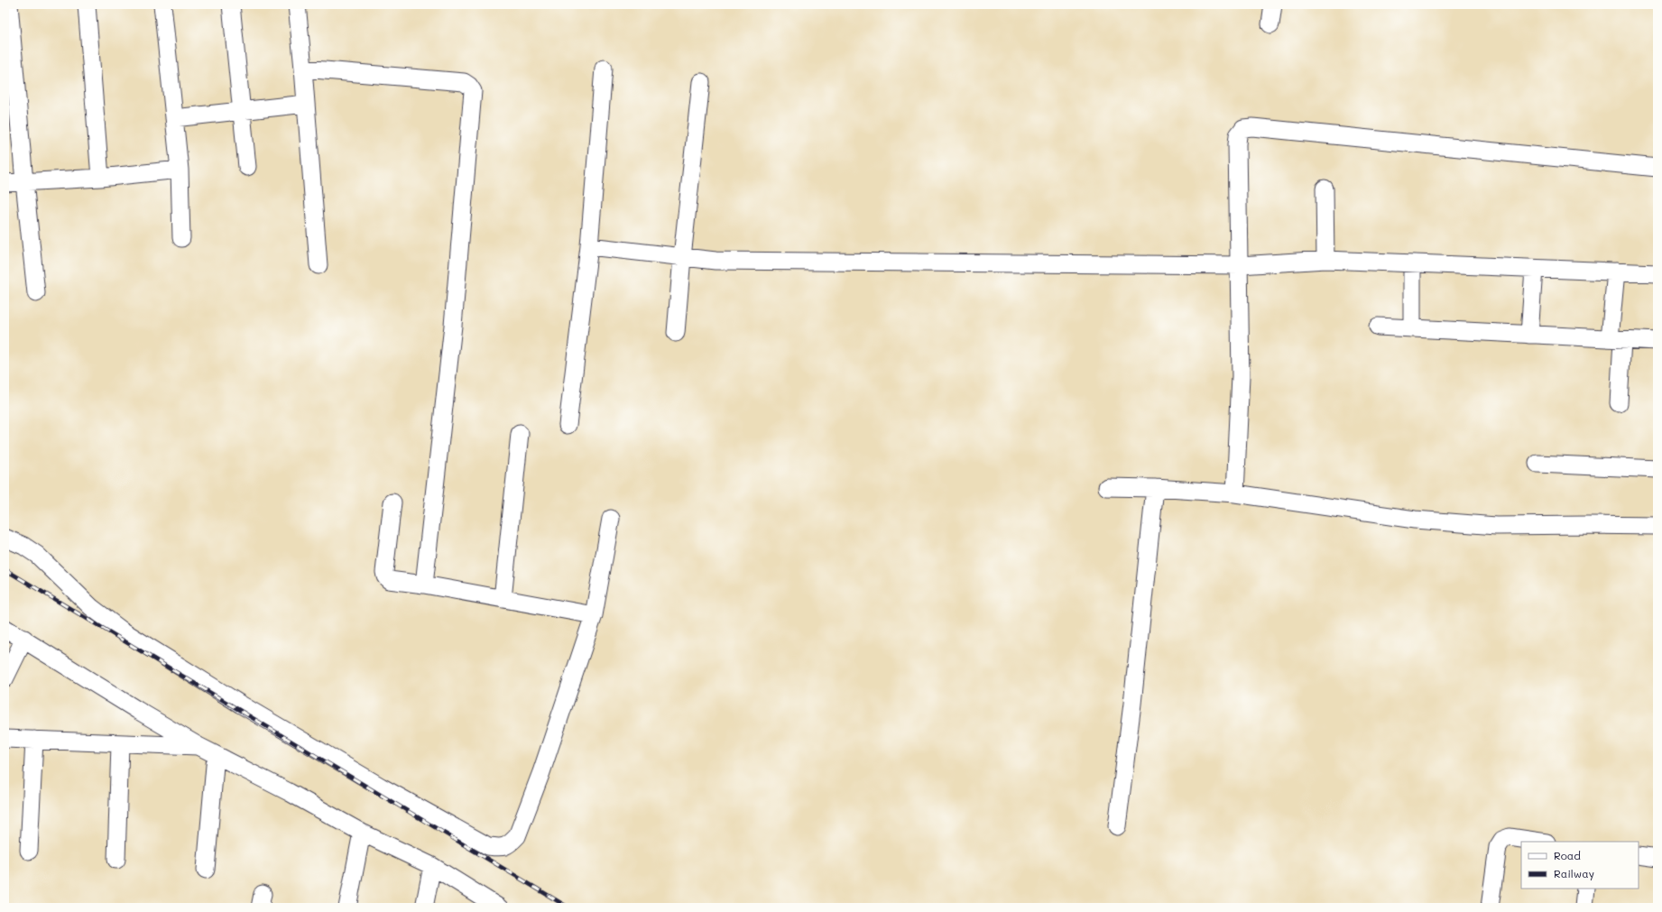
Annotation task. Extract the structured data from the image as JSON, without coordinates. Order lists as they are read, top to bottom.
{
  "legend": ["Road", "Railway"]
}
